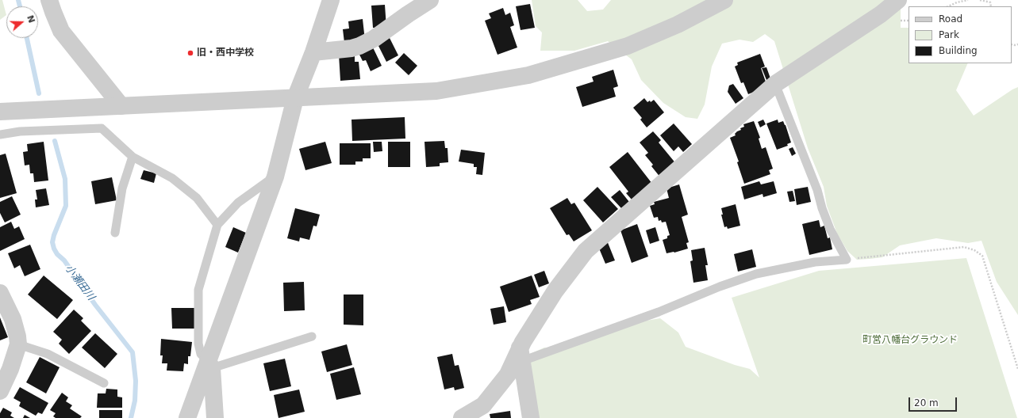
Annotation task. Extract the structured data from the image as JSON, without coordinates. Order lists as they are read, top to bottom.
{
  "water": ["小瀬田川"],
  "parks": ["町営八幡台グラウンド"],
  "places": ["旧・西中学校"],
  "legend": ["Road", "Park", "Building"],
  "scale_bar": "20 m",
  "north": "right"
}
